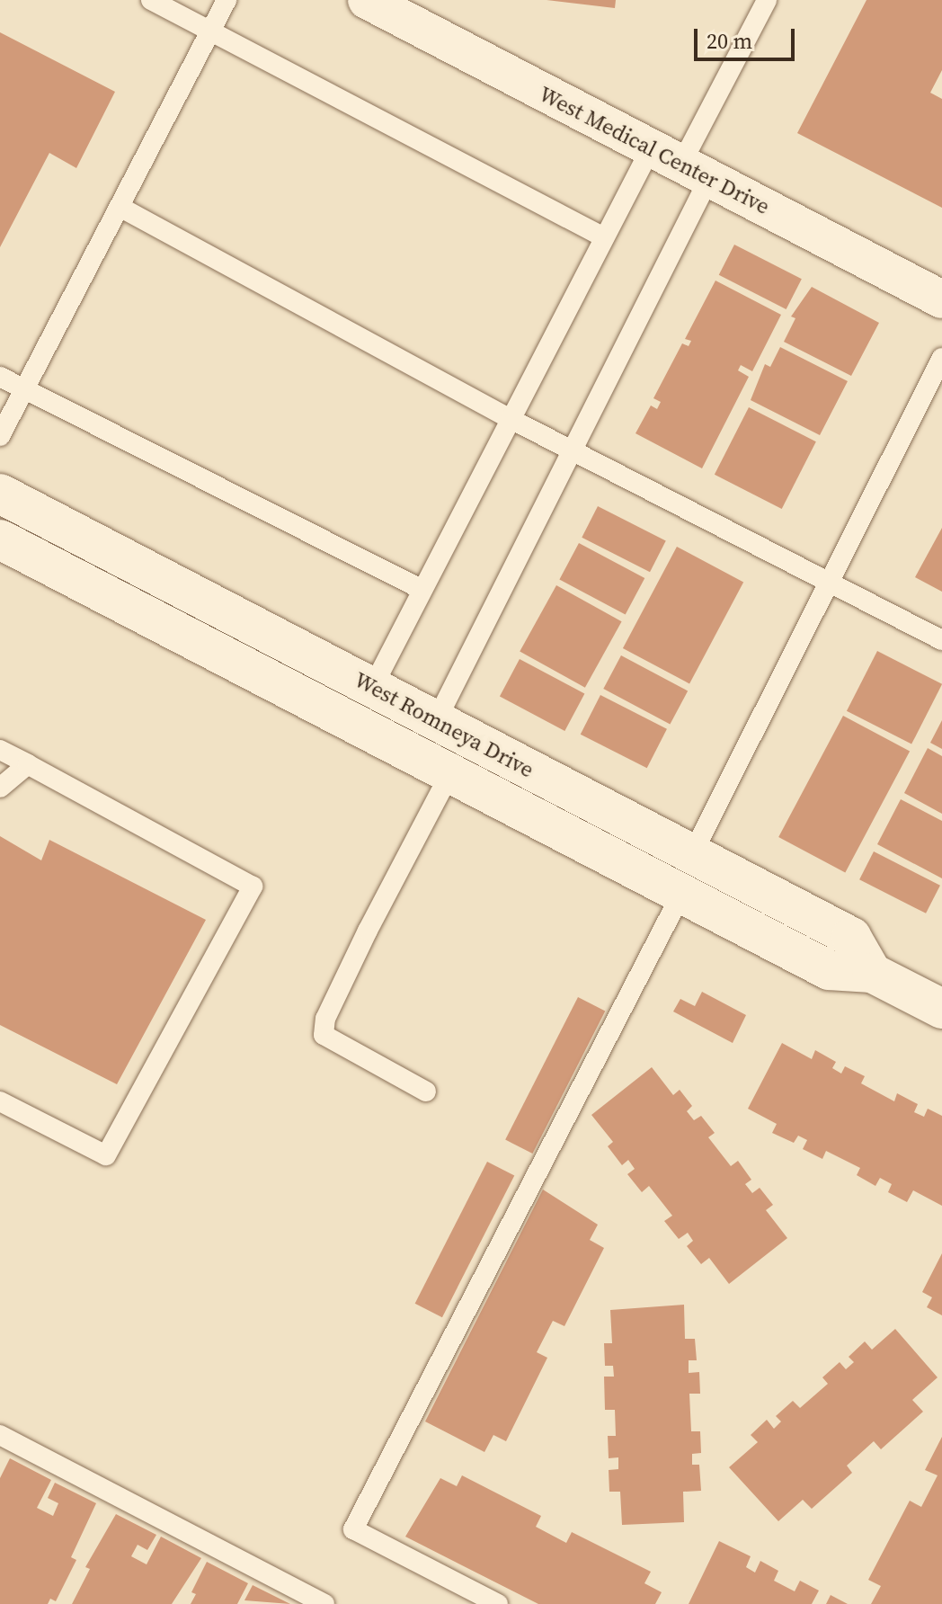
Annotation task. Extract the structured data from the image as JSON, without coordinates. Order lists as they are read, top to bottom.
{
  "streets": {
    "street": ["West Medical Center Drive", "West Romneya Drive"]
  },
  "scale_bar": "20 m"
}
